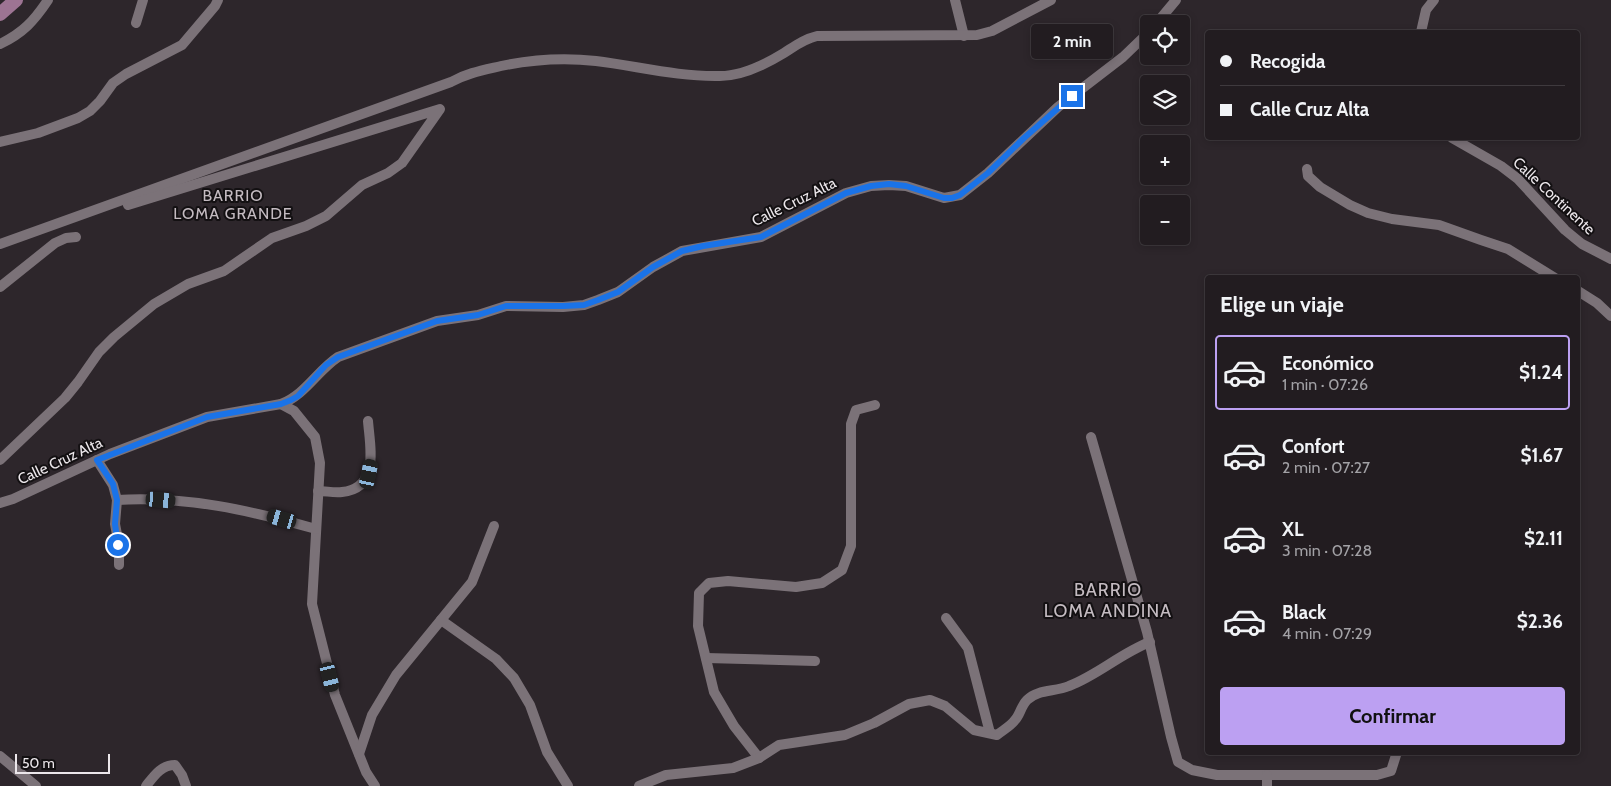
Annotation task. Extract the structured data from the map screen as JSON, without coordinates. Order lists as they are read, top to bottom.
{
  "streets": {
    "street": ["Calle Continente", "Calle Cruz Alta"]
  },
  "districts": ["BARRIO LOMA GRANDE", "BARRIO LOMA ANDINA"],
  "scale_bar": "50 m",
  "page": {
    "map_buttons": ["+", "−"],
    "bubble": "2 min",
    "banner": ["Recogida", "Calle Cruz Alta"],
    "heading": "Elige un viaje",
    "list": [
      {
        "name": "Económico",
        "note": "1 min · 07:26",
        "value": "$1.24"
      },
      {
        "name": "Confort",
        "note": "2 min · 07:27",
        "value": "$1.67"
      },
      {
        "name": "XL",
        "note": "3 min · 07:28",
        "value": "$2.11"
      },
      {
        "name": "Black",
        "note": "4 min · 07:29",
        "value": "$2.36"
      }
    ],
    "buttons": "Confirmar",
    "scale": "50 m"
  }
}
